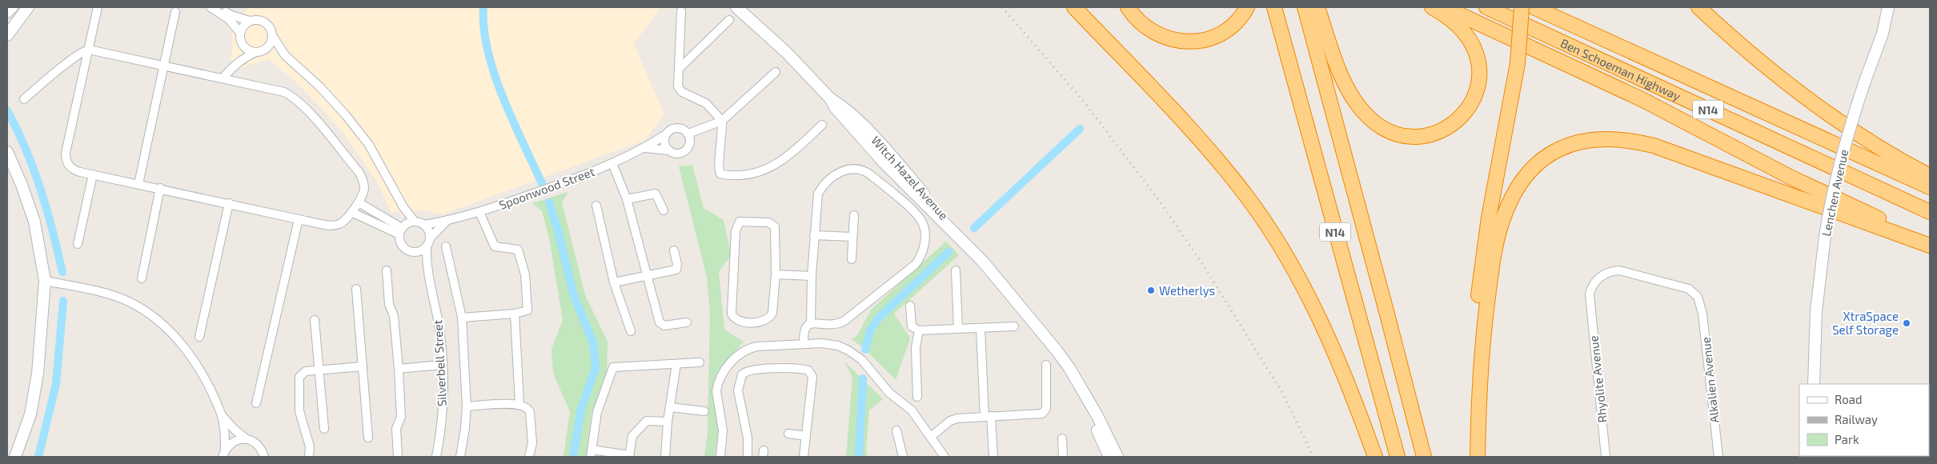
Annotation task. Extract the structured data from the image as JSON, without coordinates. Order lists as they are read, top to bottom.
{
  "streets": {
    "highway": ["Ben Schoeman Highway", "N14"],
    "street": [
      "Witch Hazel Avenue",
      "Spoonwood Street",
      "Lenchen Avenue",
      "Silverbell Street",
      "Rhyolite Avenue",
      "Alkalien Avenue"
    ]
  },
  "crossings": [
    ["Spoonwood Street", "Silverbell Street"],
    ["Rhyolite Avenue", "Alkalien Avenue"]
  ],
  "places": ["Wetherlys", "XtraSpace Self Storage"],
  "legend": ["Road", "Railway", "Park"]
}
